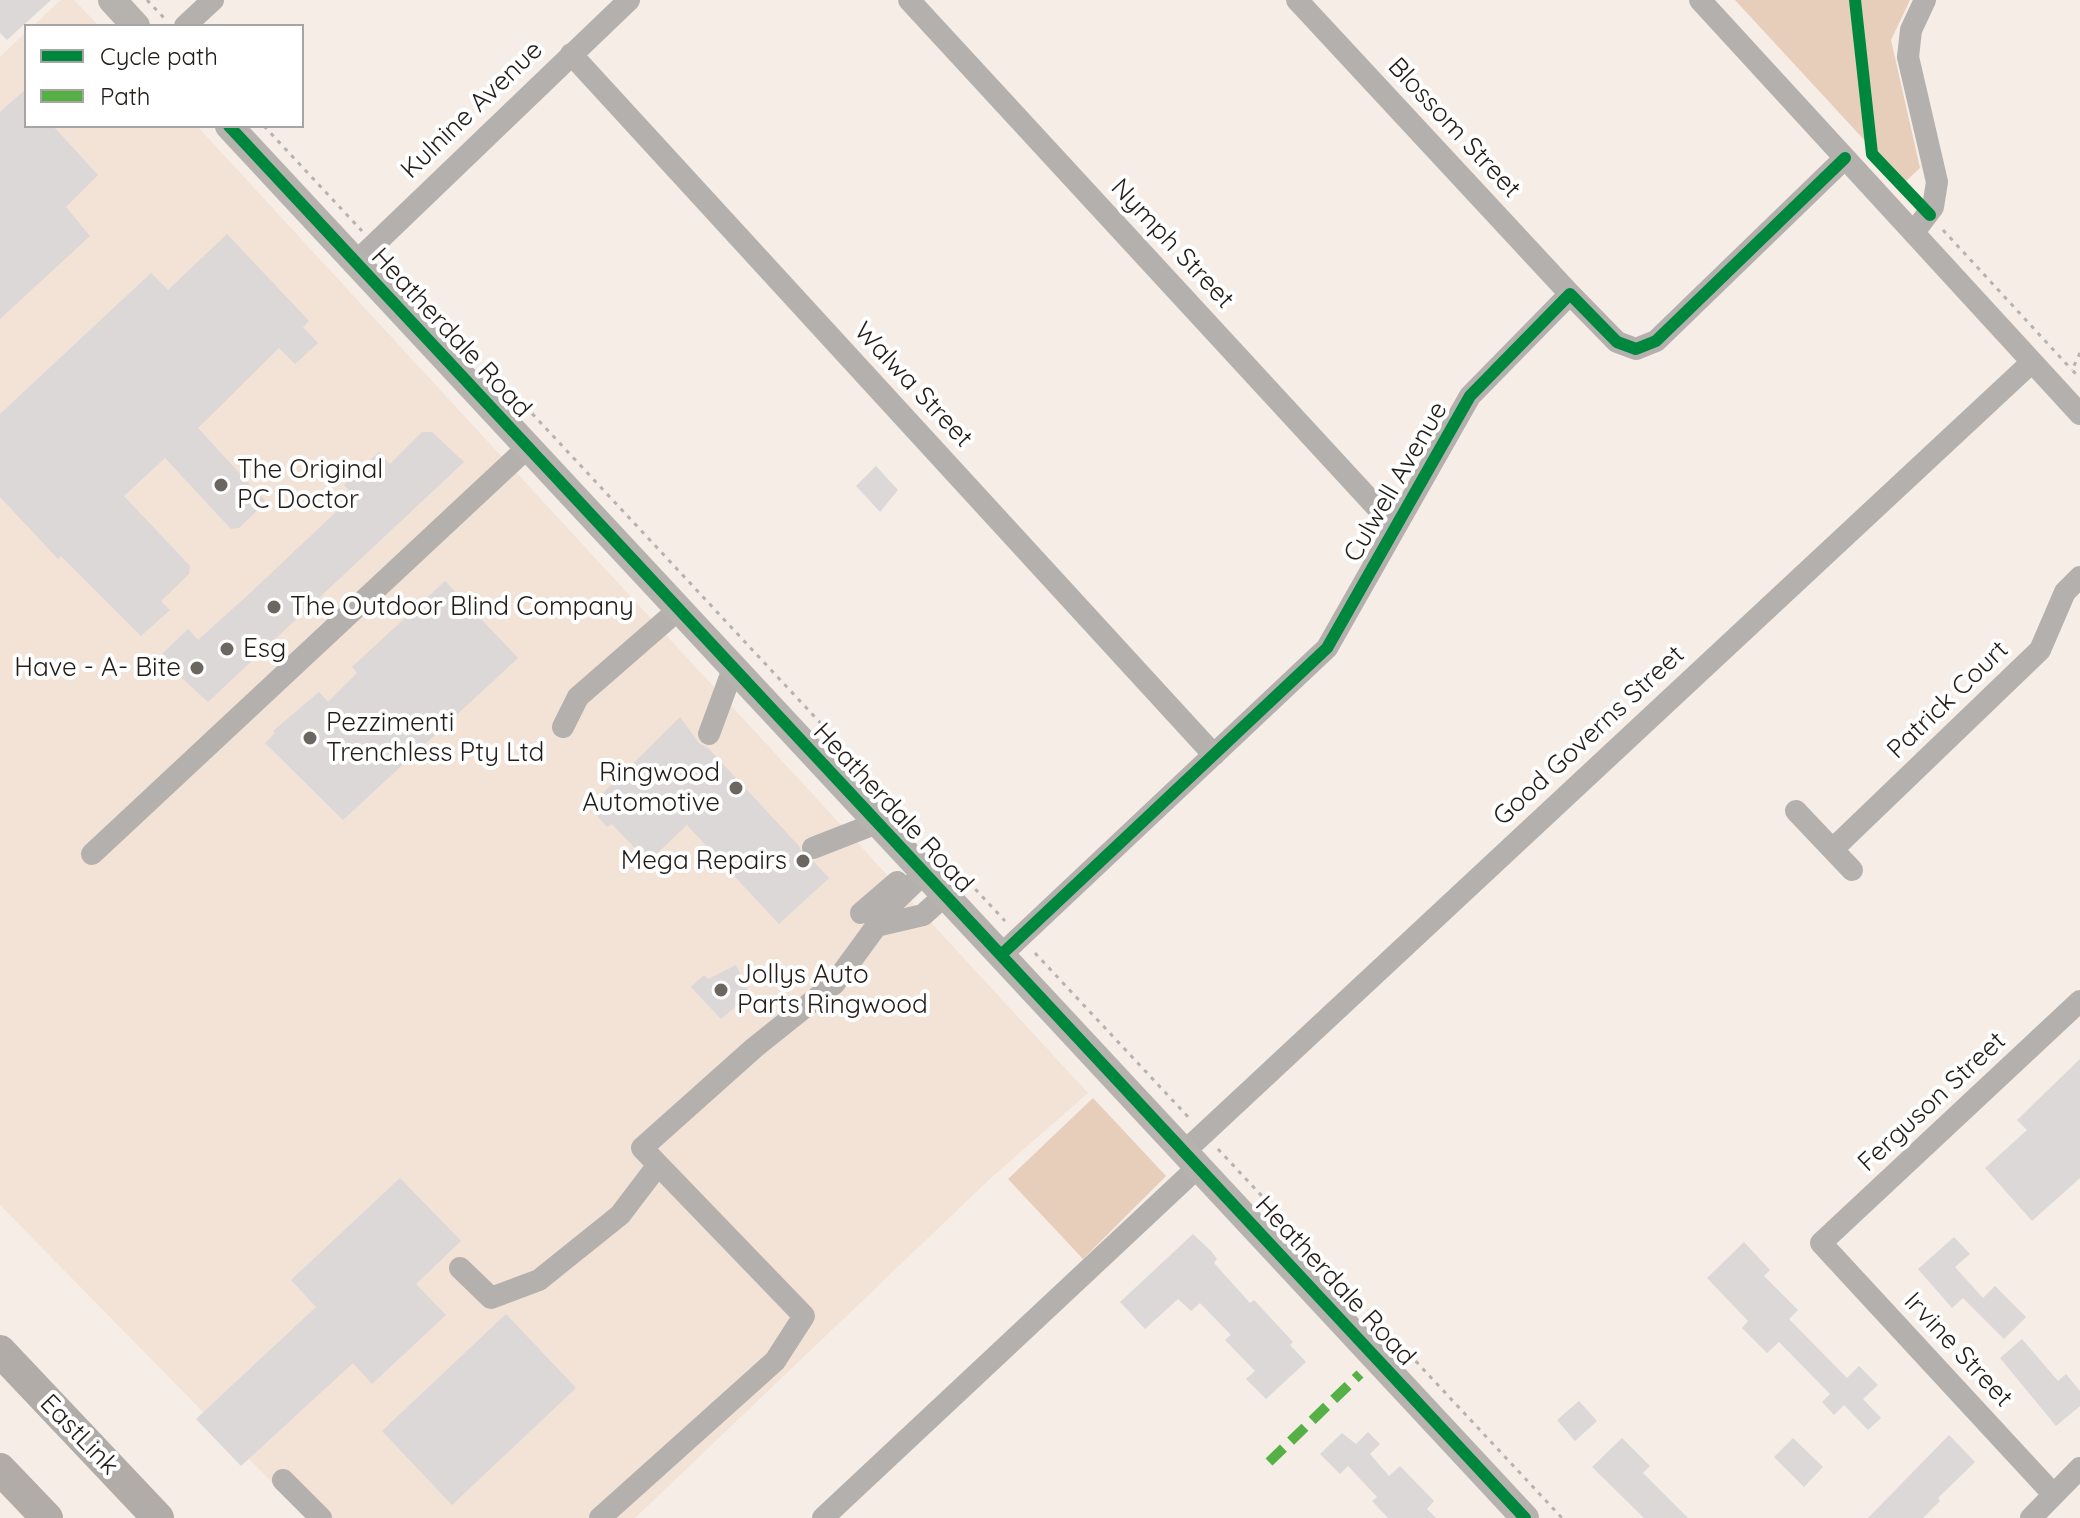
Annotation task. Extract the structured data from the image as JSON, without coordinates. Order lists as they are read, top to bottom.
{
  "streets": {
    "highway": ["EastLink"],
    "main road": ["Heatherdale Road"],
    "street": [
      "Kulnine Avenue",
      "Blossom Street",
      "Nymph Street",
      "Walwa Street",
      "Culwell Avenue",
      "Patrick Court",
      "Good Governs Street",
      "Ferguson Street",
      "Irvine Street"
    ]
  },
  "crossings": [
    ["Kulnine Avenue", "Heatherdale Road"],
    ["Kulnine Avenue", "Walwa Street"],
    ["Blossom Street", "Culwell Avenue"],
    ["Nymph Street", "Culwell Avenue"],
    ["Heatherdale Road", "Culwell Avenue"],
    ["Heatherdale Road", "Good Governs Street"],
    ["Walwa Street", "Culwell Avenue"],
    ["Ferguson Street", "Irvine Street"]
  ],
  "places": [
    "The Original PC Doctor",
    "The Outdoor Blind Company",
    "Esg",
    "Have - A- Bite",
    "Pezzimenti Trenchless Pty Ltd",
    "Ringwood Automotive",
    "Mega Repairs",
    "Jollys Auto Parts Ringwood"
  ],
  "legend": ["Cycle path", "Path"]
}
